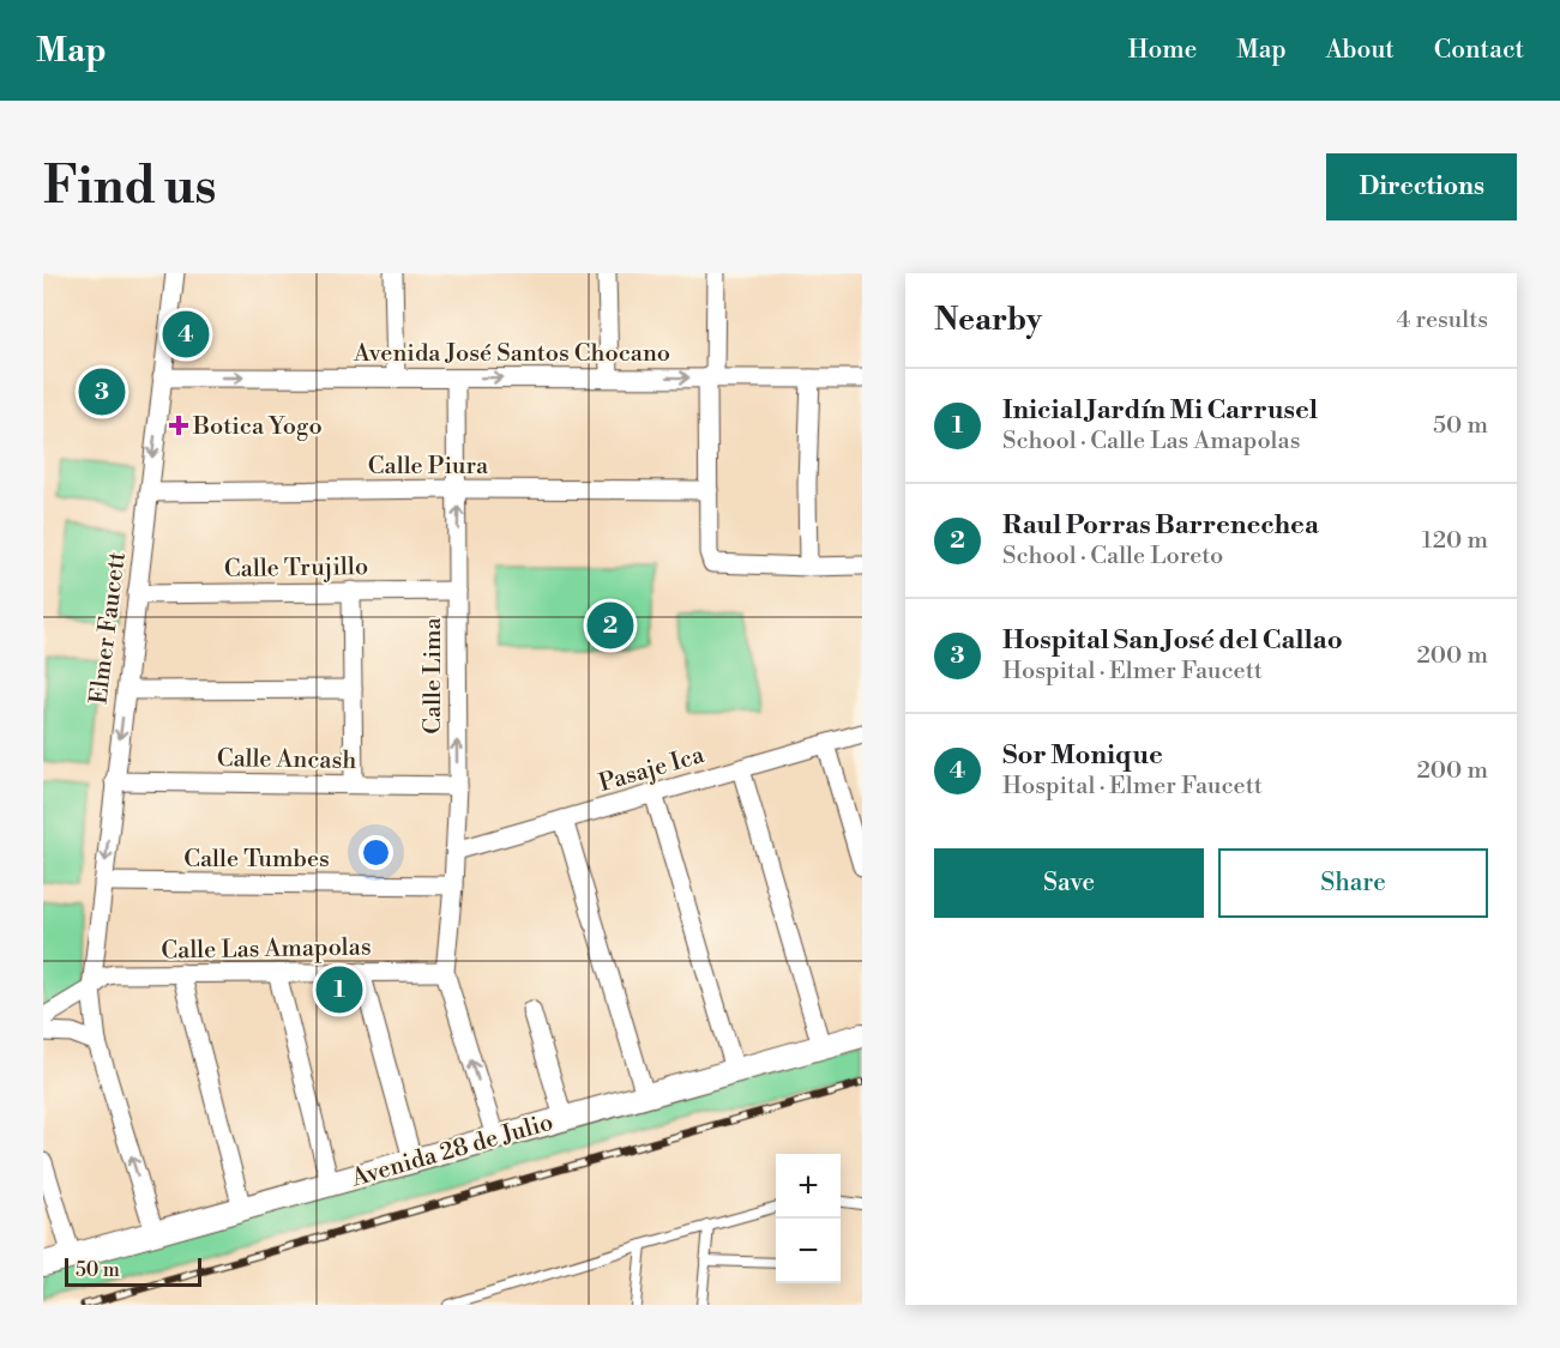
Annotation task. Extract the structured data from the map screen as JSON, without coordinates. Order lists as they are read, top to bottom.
{
  "streets": {
    "street": [
      "Avenida José Santos Chocano",
      "Calle Piura",
      "Calle Trujillo",
      "Elmer Faucett",
      "Calle Lima",
      "Calle Ancash",
      "Pasaje Ica",
      "Calle Tumbes",
      "Calle Las Amapolas",
      "Avenida 28 de Julio"
    ]
  },
  "crossings": [
    ["Avenida José Santos Chocano", "Elmer Faucett"],
    ["Avenida José Santos Chocano", "Calle Lima"],
    ["Calle Piura", "Elmer Faucett"],
    ["Calle Piura", "Calle Lima"],
    ["Calle Trujillo", "Elmer Faucett"],
    ["Calle Trujillo", "Calle Lima"],
    ["Elmer Faucett", "Calle Ancash"],
    ["Elmer Faucett", "Calle Tumbes"],
    ["Elmer Faucett", "Calle Las Amapolas"],
    ["Elmer Faucett", "Avenida 28 de Julio"],
    ["Calle Lima", "Calle Ancash"],
    ["Calle Lima", "Pasaje Ica"],
    ["Calle Lima", "Calle Tumbes"],
    ["Calle Lima", "Calle Las Amapolas"]
  ],
  "one_way": ["Avenida José Santos Chocano"],
  "places": {
    "health": ["Botica Yogo"]
  },
  "scale_bar": "50 m",
  "page": {
    "header": "Map",
    "nav": [
      "Home",
      "Map",
      "About",
      "Contact"
    ],
    "buttons": [
      "Directions",
      ["Save", "Share"]
    ],
    "title": "Find us",
    "heading": ["Nearby", "4 results"],
    "pins": [
      "4",
      "3",
      "2",
      "1"
    ],
    "list": [
      {
        "mark": "1",
        "name": "Inicial Jardín Mi Carrusel",
        "note": "School · Calle Las Amapolas",
        "value": "50 m"
      },
      {
        "mark": "2",
        "name": "Raul Porras Barrenechea",
        "note": "School · Calle Loreto",
        "value": "120 m"
      },
      {
        "mark": "3",
        "name": "Hospital San José del Callao",
        "note": "Hospital · Elmer Faucett",
        "value": "200 m"
      },
      {
        "mark": "4",
        "name": "Sor Monique",
        "note": "Hospital · Elmer Faucett",
        "value": "200 m"
      }
    ],
    "map_buttons": ["+", "−"],
    "scale": "50 m"
  }
}
